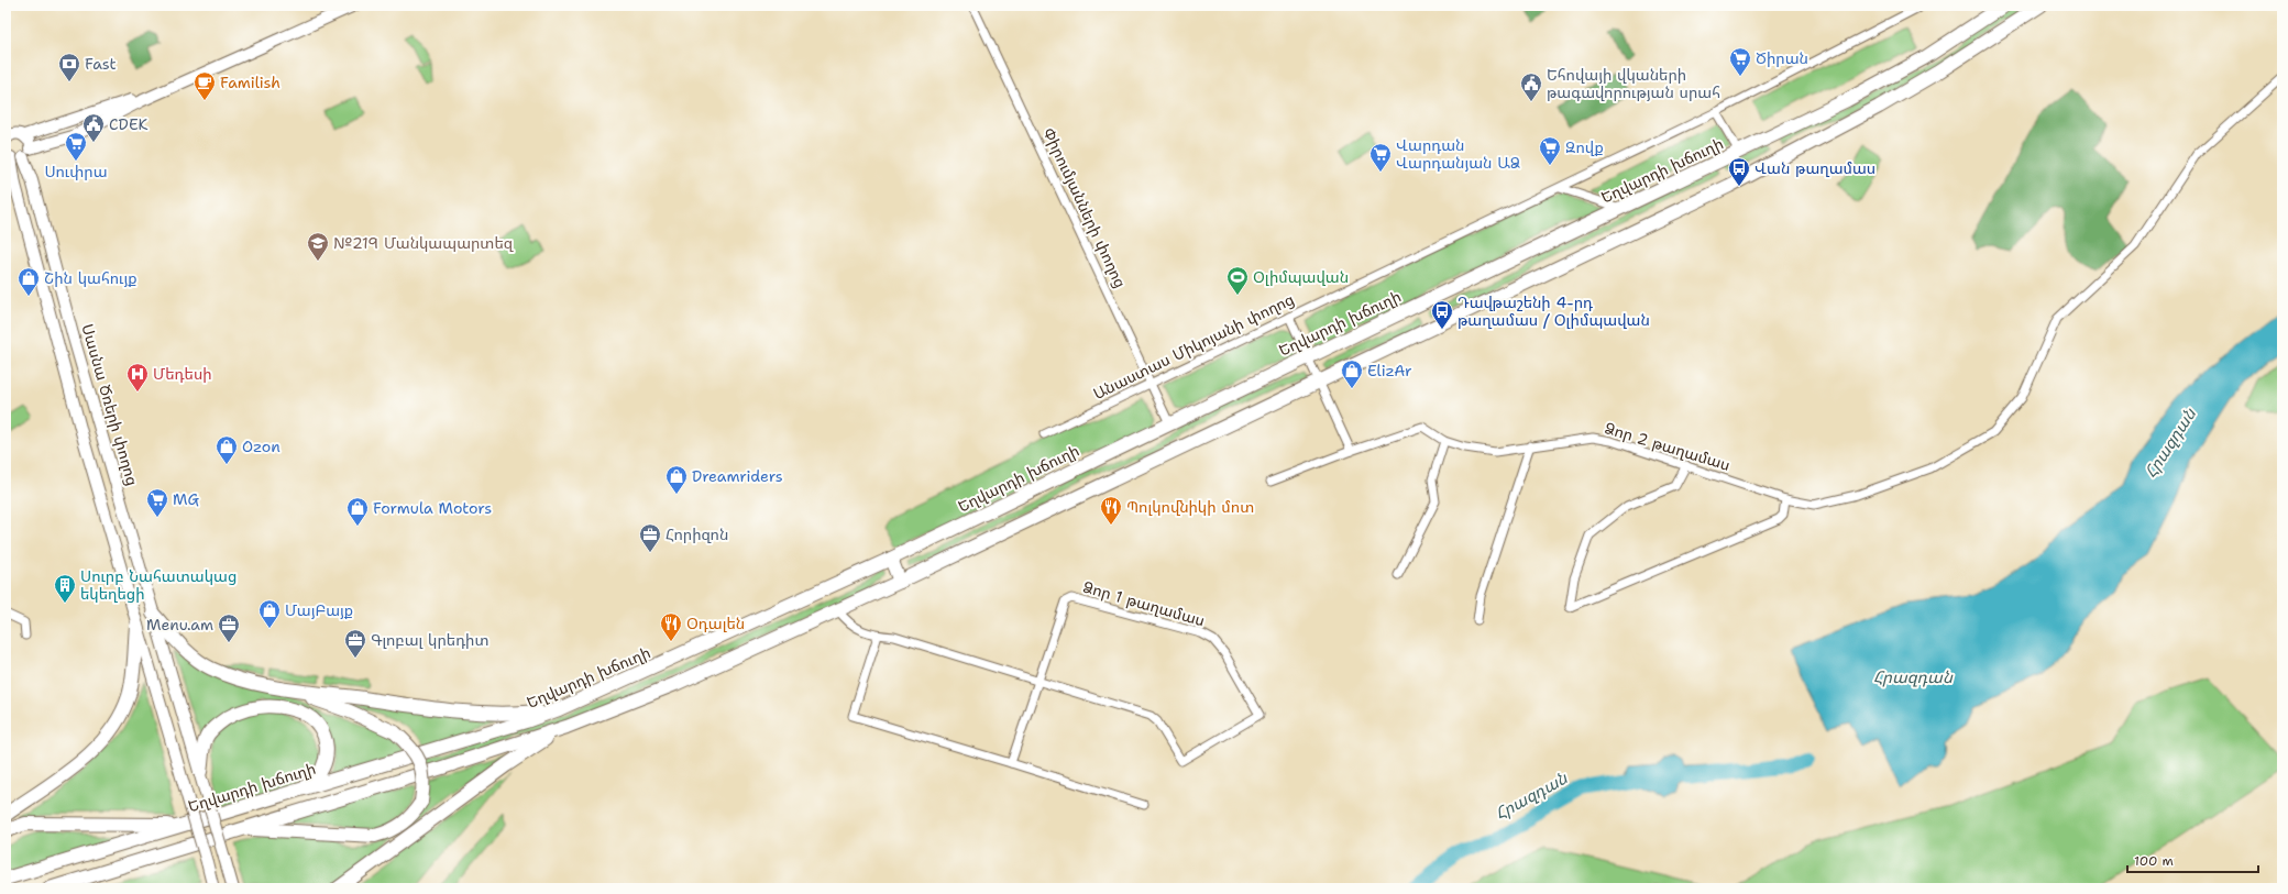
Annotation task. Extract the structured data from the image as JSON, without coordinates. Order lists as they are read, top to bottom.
{
  "streets": {
    "main road": ["Եղվարդի խճուղի", "Սասնա Ծռերի փողոց"],
    "street": [
      "Փիրումյանների փողոց",
      "Անաստաս Միկոյանի փողոց",
      "Ձոր 2 թաղամաս",
      "Ձոր 1 թաղամաս"
    ]
  },
  "crossings": [
    ["Եղվարդի խճուղի", "Փիրումյանների փողոց"],
    ["Փիրումյանների փողոց", "Անաստաս Միկոյանի փողոց"]
  ],
  "water": ["Հրազդան"],
  "places": {
    "supermarket": [
      "Ծիրան",
      "Սուփրա",
      "Զովք",
      "Վարդան Վարդանյան ԱՁ",
      "MG"
    ],
    "bank": ["Fast"],
    "cafe": ["Familish"],
    "public building": ["Եհովայի վկաների թագավորության սրահ", "CDEK"],
    "bus stop": ["Վան թաղամաս", "Դավթաշենի 4-րդ թաղամաս / Օլիմպավան"],
    "school or university": ["№219 Մանկապարտեզ"],
    "sports": ["Օլիմպավան"],
    "shop": [
      "Շին կահույք",
      "ElizAr",
      "Ozon",
      "Dreamriders",
      "Formula Motors",
      "ՄայԲայք"
    ],
    "hospital": ["Մեդեսի"],
    "restaurant": ["Պոլկովնիկի մոտ", "Օդալեն"],
    "office": ["Հորիզոն", "Menu.am", "Գլոբալ կրեդիտ"],
    "building": ["Սուրբ Նահատակաց եկեղեցի"]
  },
  "scale_bar": "100 m"
}
